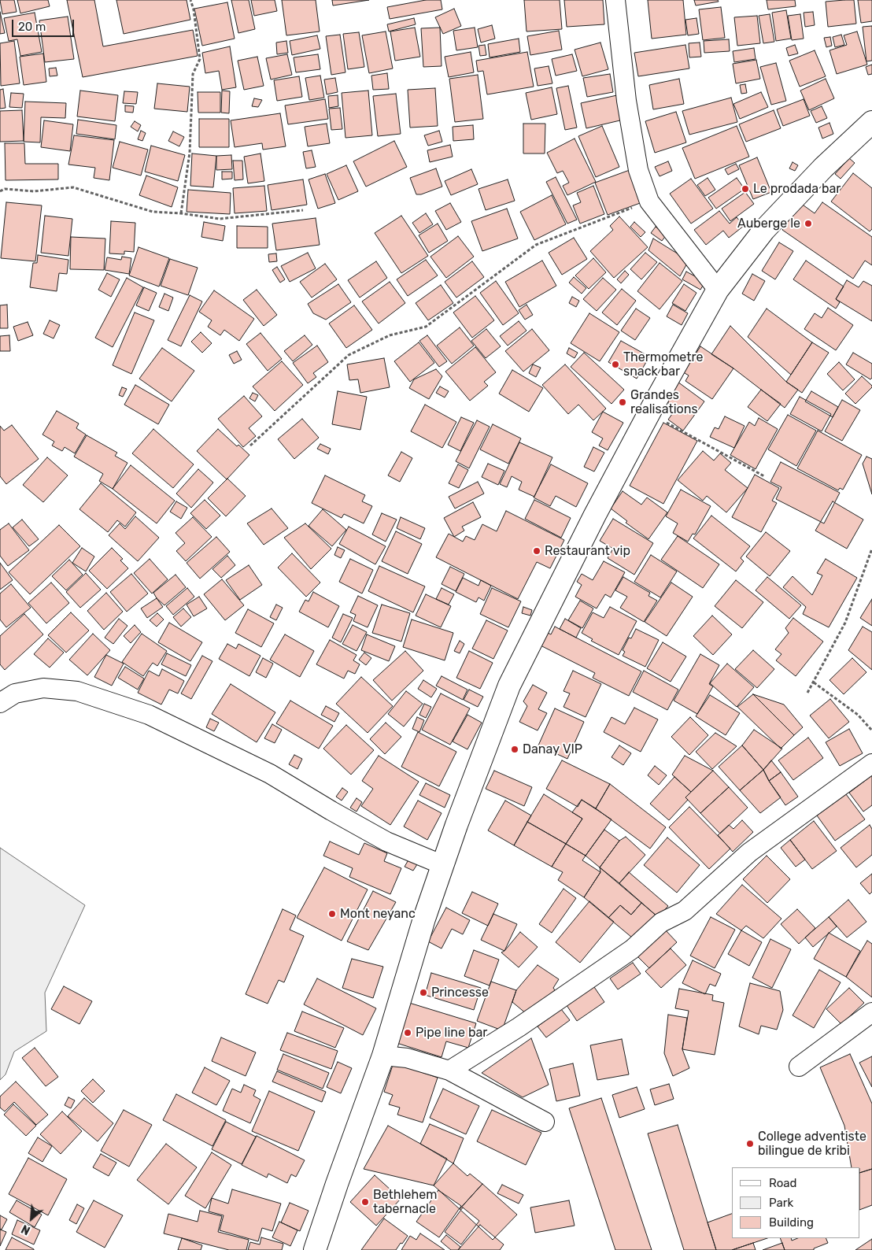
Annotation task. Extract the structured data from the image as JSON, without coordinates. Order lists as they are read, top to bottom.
{
  "places": [
    "Le prodada bar",
    "Auberge le",
    "Thermometre snack bar",
    "Grandes realisations",
    "Restaurant vip",
    "Danay VIP",
    "Mont neyanc",
    "Princesse",
    "Pipe line bar",
    "College adventiste bilingue de kribi",
    "Bethlehem tabernacle"
  ],
  "legend": ["Road", "Park", "Building"],
  "scale_bar": "20 m",
  "north": "bottom left"
}
